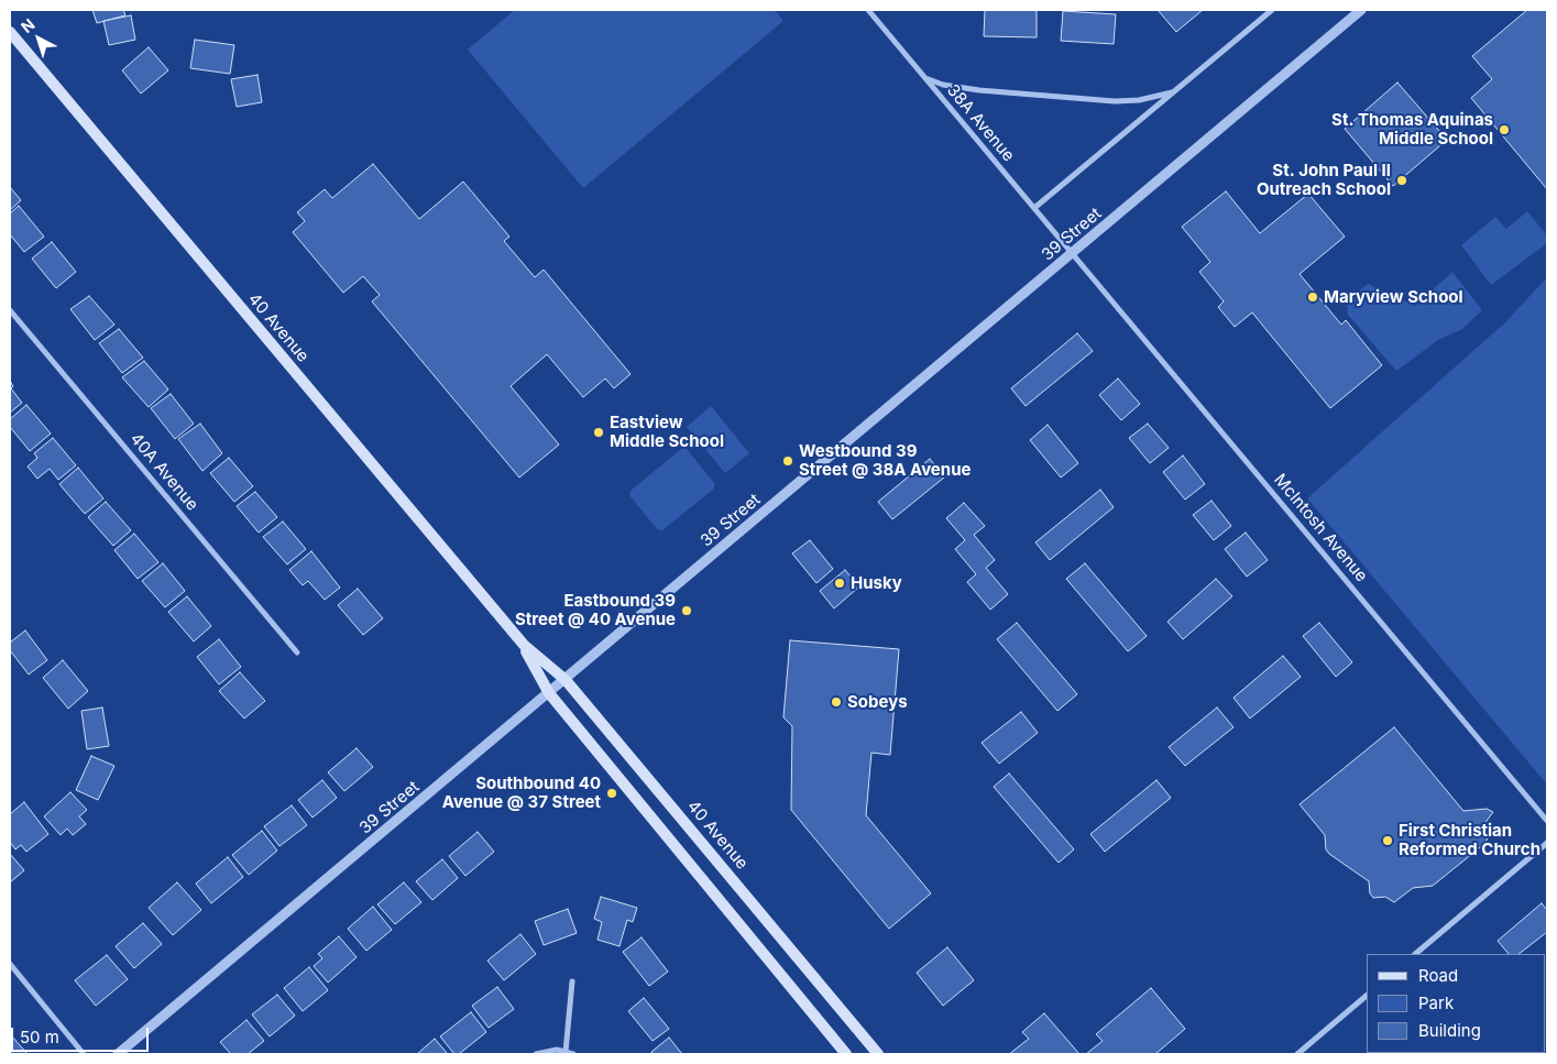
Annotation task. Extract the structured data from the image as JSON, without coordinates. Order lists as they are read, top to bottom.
{
  "streets": {
    "main road": ["40 Avenue"],
    "street": [
      "38A Avenue",
      "39 Street",
      "40A Avenue",
      "McIntosh Avenue"
    ]
  },
  "crossings": [
    ["38A Avenue", "39 Street"],
    ["38A Avenue", "McIntosh Avenue"],
    ["39 Street", "40 Avenue"],
    ["39 Street", "McIntosh Avenue"]
  ],
  "places": [
    "St. Thomas Aquinas Middle School",
    "St. John Paul II Outreach School",
    "Maryview School",
    "Eastview Middle School",
    "Westbound 39 Street @ 38A Avenue",
    "Husky",
    "Eastbound 39 Street @ 40 Avenue",
    "Sobeys",
    "Southbound 40 Avenue @ 37 Street",
    "First Christian Reformed Church"
  ],
  "legend": ["Road", "Park", "Building"],
  "scale_bar": "50 m",
  "north": "top left"
}
